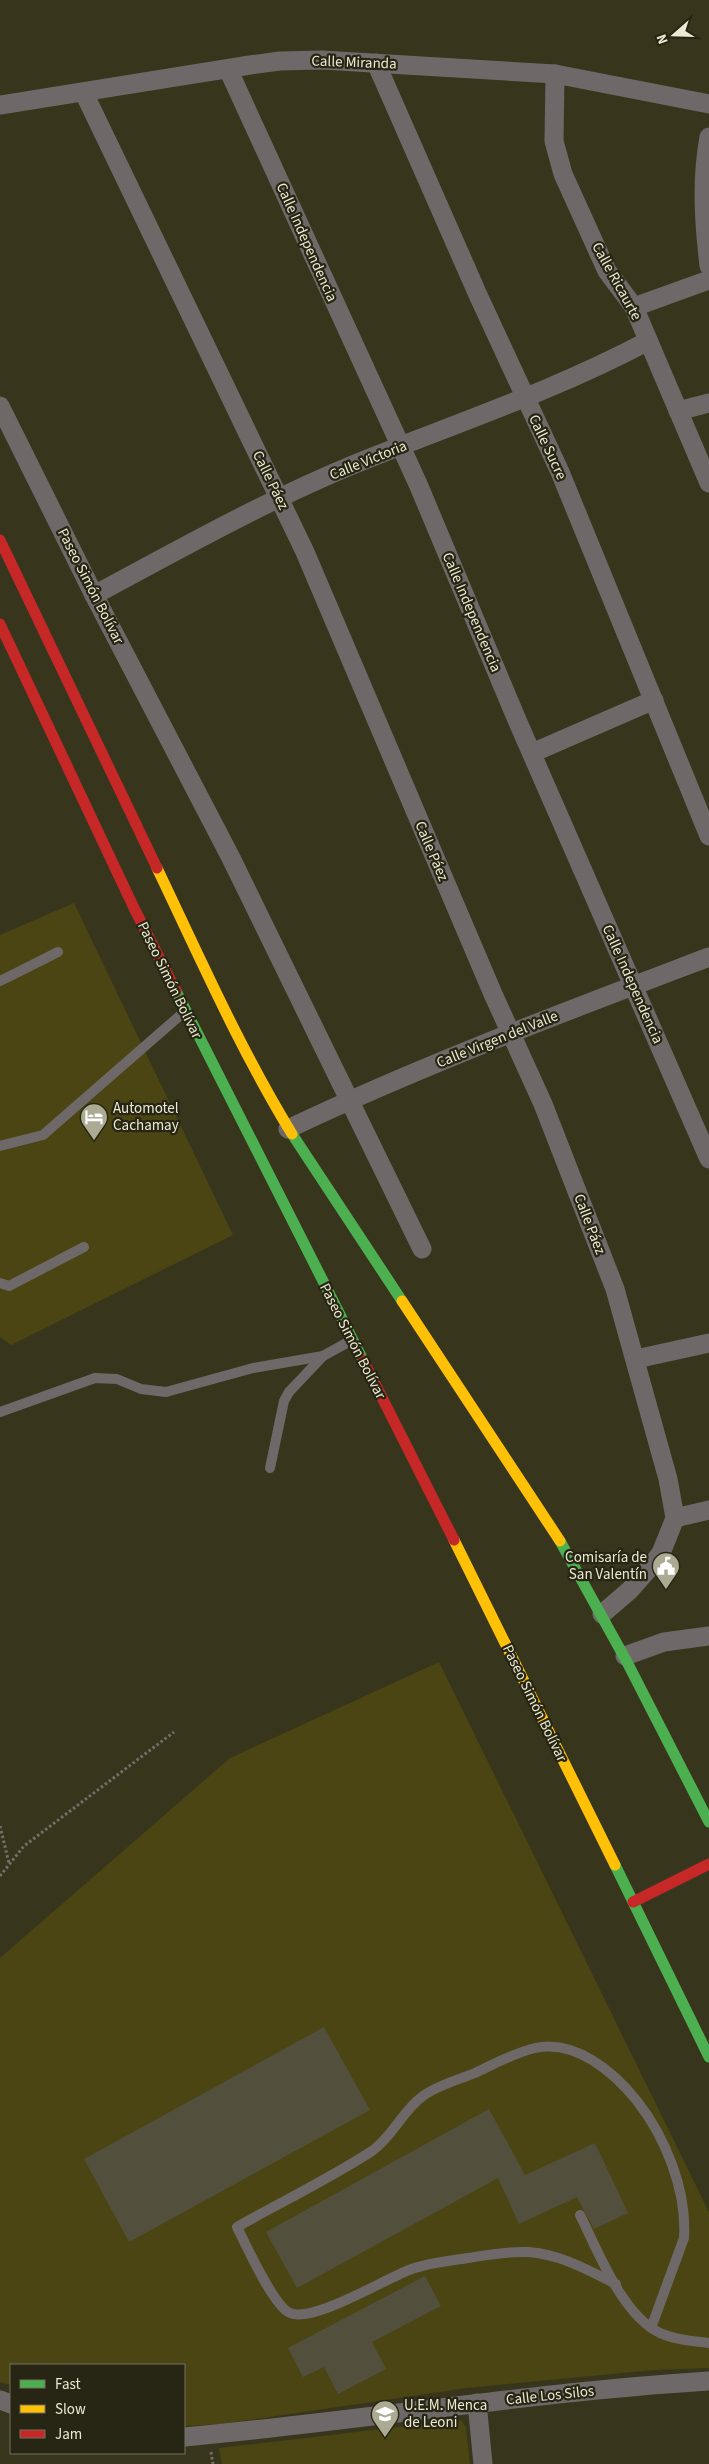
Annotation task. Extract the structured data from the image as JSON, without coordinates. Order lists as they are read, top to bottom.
{
  "streets": {
    "main road": ["Paseo Simón Bolívar"],
    "street": [
      "Calle Miranda",
      "Calle Independencia",
      "Calle Ricaurte",
      "Calle Sucre",
      "Calle Victoria",
      "Calle Páez",
      "Calle Virgen del Valle",
      "Calle Los Silos"
    ]
  },
  "crossings": [
    ["Calle Miranda", "Calle Independencia"],
    ["Calle Miranda", "Calle Ricaurte"],
    ["Calle Miranda", "Calle Sucre"],
    ["Calle Miranda", "Calle Páez"],
    ["Calle Independencia", "Calle Victoria"],
    ["Calle Independencia", "Calle Virgen del Valle"],
    ["Calle Ricaurte", "Calle Victoria"],
    ["Calle Sucre", "Calle Victoria"],
    ["Calle Victoria", "Calle Páez"],
    ["Calle Victoria", "Paseo Simón Bolívar"],
    ["Calle Páez", "Calle Virgen del Valle"],
    ["Paseo Simón Bolívar", "Calle Virgen del Valle"]
  ],
  "places": {
    "hotel": ["Automotel Cachamay"],
    "public building": ["Comisaría de San Valentín"],
    "school or university": ["U.E.M. Menca de Leoni"]
  },
  "legend": ["Fast", "Slow", "Jam"],
  "north": "left"
}
